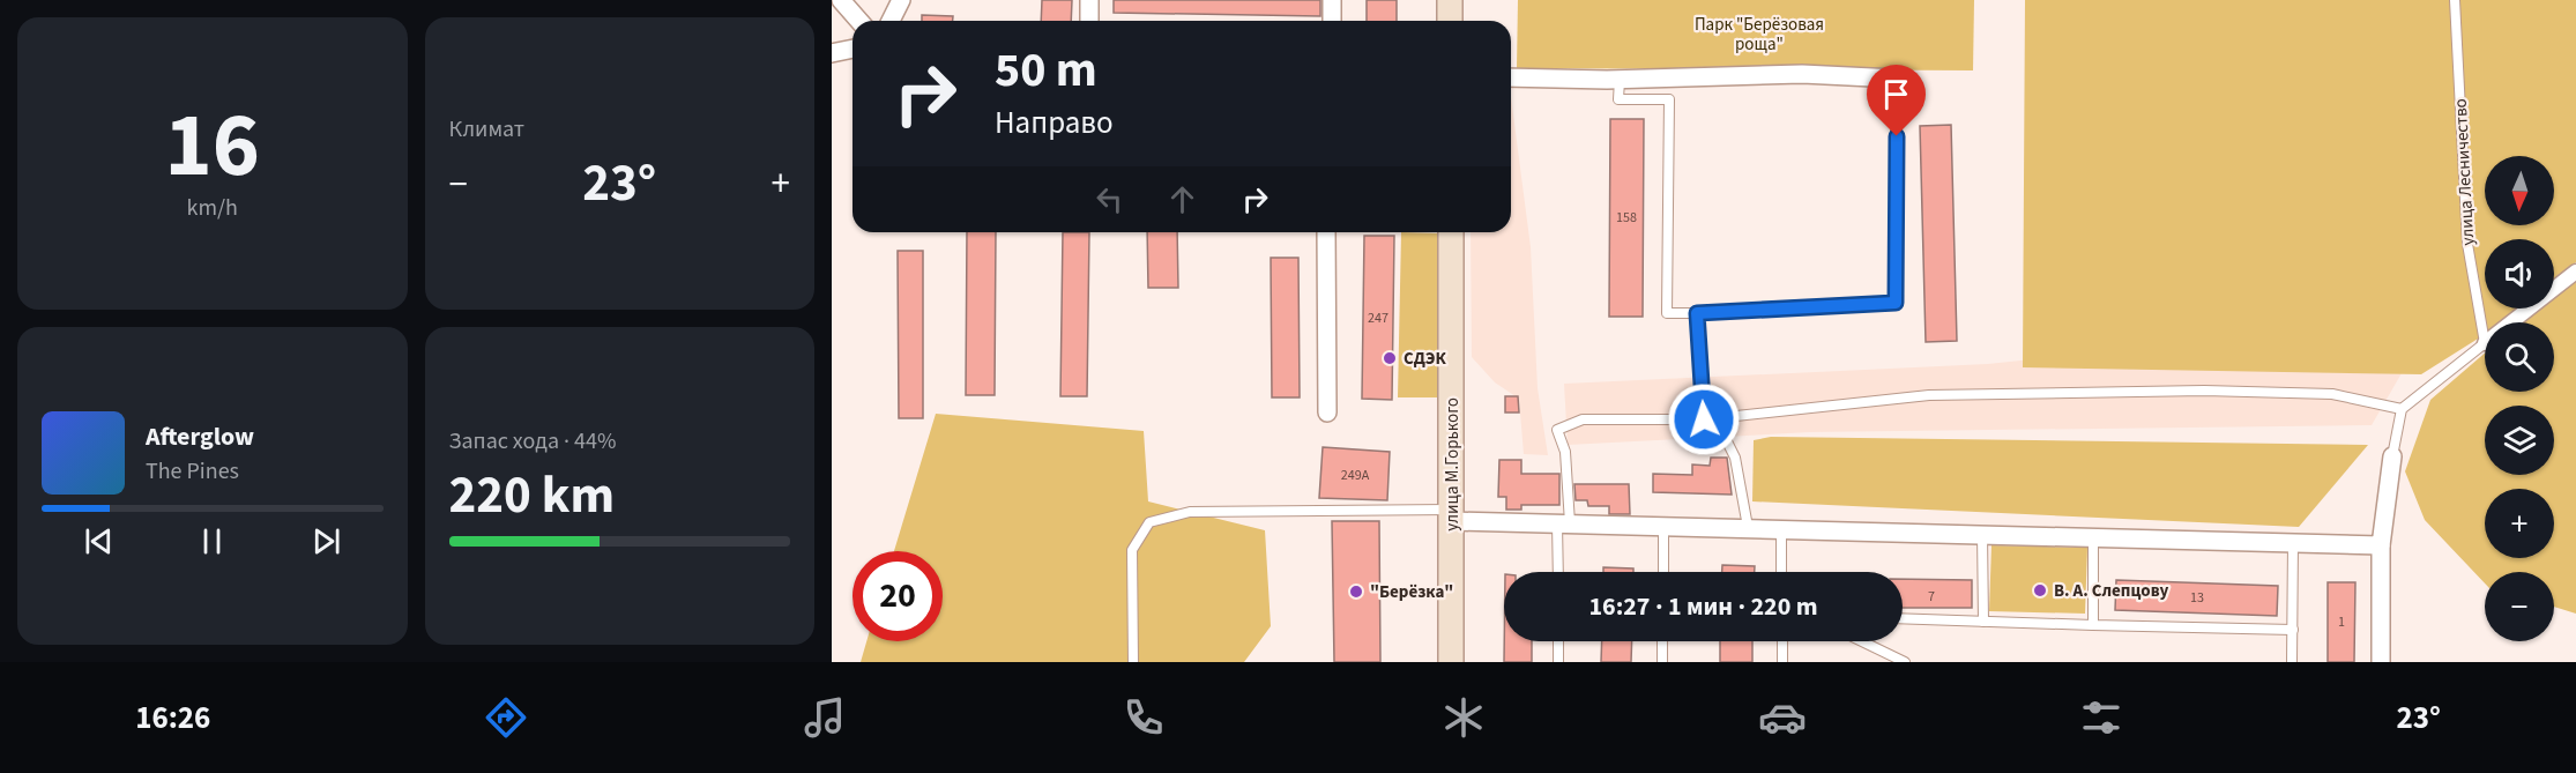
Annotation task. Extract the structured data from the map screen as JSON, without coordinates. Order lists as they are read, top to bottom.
{
  "streets": {
    "main road": ["улица М.Горького"],
    "lane": ["улица Лесничество"]
  },
  "parks": ["Парк \"Берёзовая роща\""],
  "places": ["СДЭК", "В. А. Слепцову", "\"Берёзка\""],
  "house_numbers": [
    "158",
    "247",
    "249А",
    "7",
    "13",
    "1"
  ],
  "north": "bottom",
  "page": {
    "tile": [
      ["16", "km/h"],
      "Климат",
      ["Запас хода · 44%", "220 km"]
    ],
    "turn": ["50 m", "Направо"],
    "heat": ["−", "23°", "+"],
    "map_buttons": ["+", "−"],
    "song": ["Afterglow", "The Pines"],
    "limit": "20",
    "trip": "16:27 · 1 мин · 220 m",
    "tabs": ["16:26", "23°"]
  }
}
